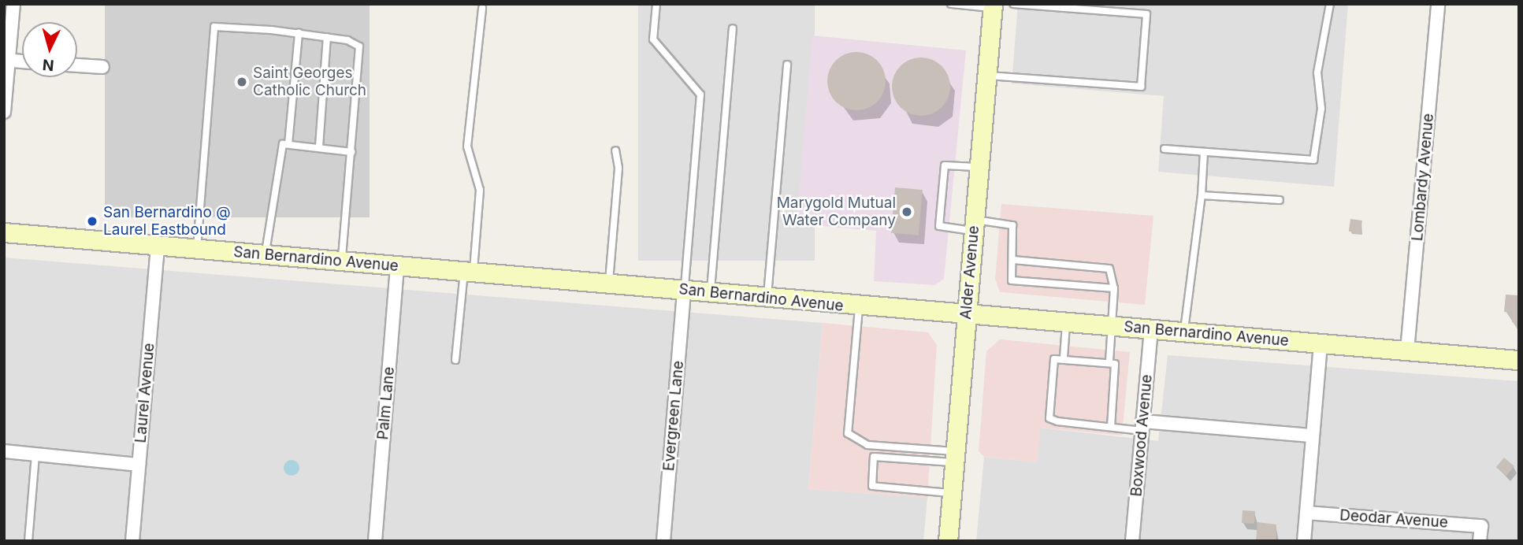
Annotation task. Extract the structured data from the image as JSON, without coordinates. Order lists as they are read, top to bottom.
{
  "streets": {
    "main road": ["San Bernardino Avenue", "Alder Avenue"],
    "street": [
      "Lombardy Avenue",
      "Laurel Avenue",
      "Palm Lane",
      "Evergreen Lane",
      "Boxwood Avenue",
      "Deodar Avenue"
    ]
  },
  "crossings": [
    ["Lombardy Avenue", "San Bernardino Avenue"],
    ["San Bernardino Avenue", "Alder Avenue"],
    ["San Bernardino Avenue", "Laurel Avenue"],
    ["San Bernardino Avenue", "Palm Lane"],
    ["San Bernardino Avenue", "Evergreen Lane"],
    ["San Bernardino Avenue", "Boxwood Avenue"]
  ],
  "places": ["Saint Georges Catholic Church", "Marygold Mutual Water Company", "San Bernardino @ Laurel Eastbound"],
  "north": "bottom"
}
